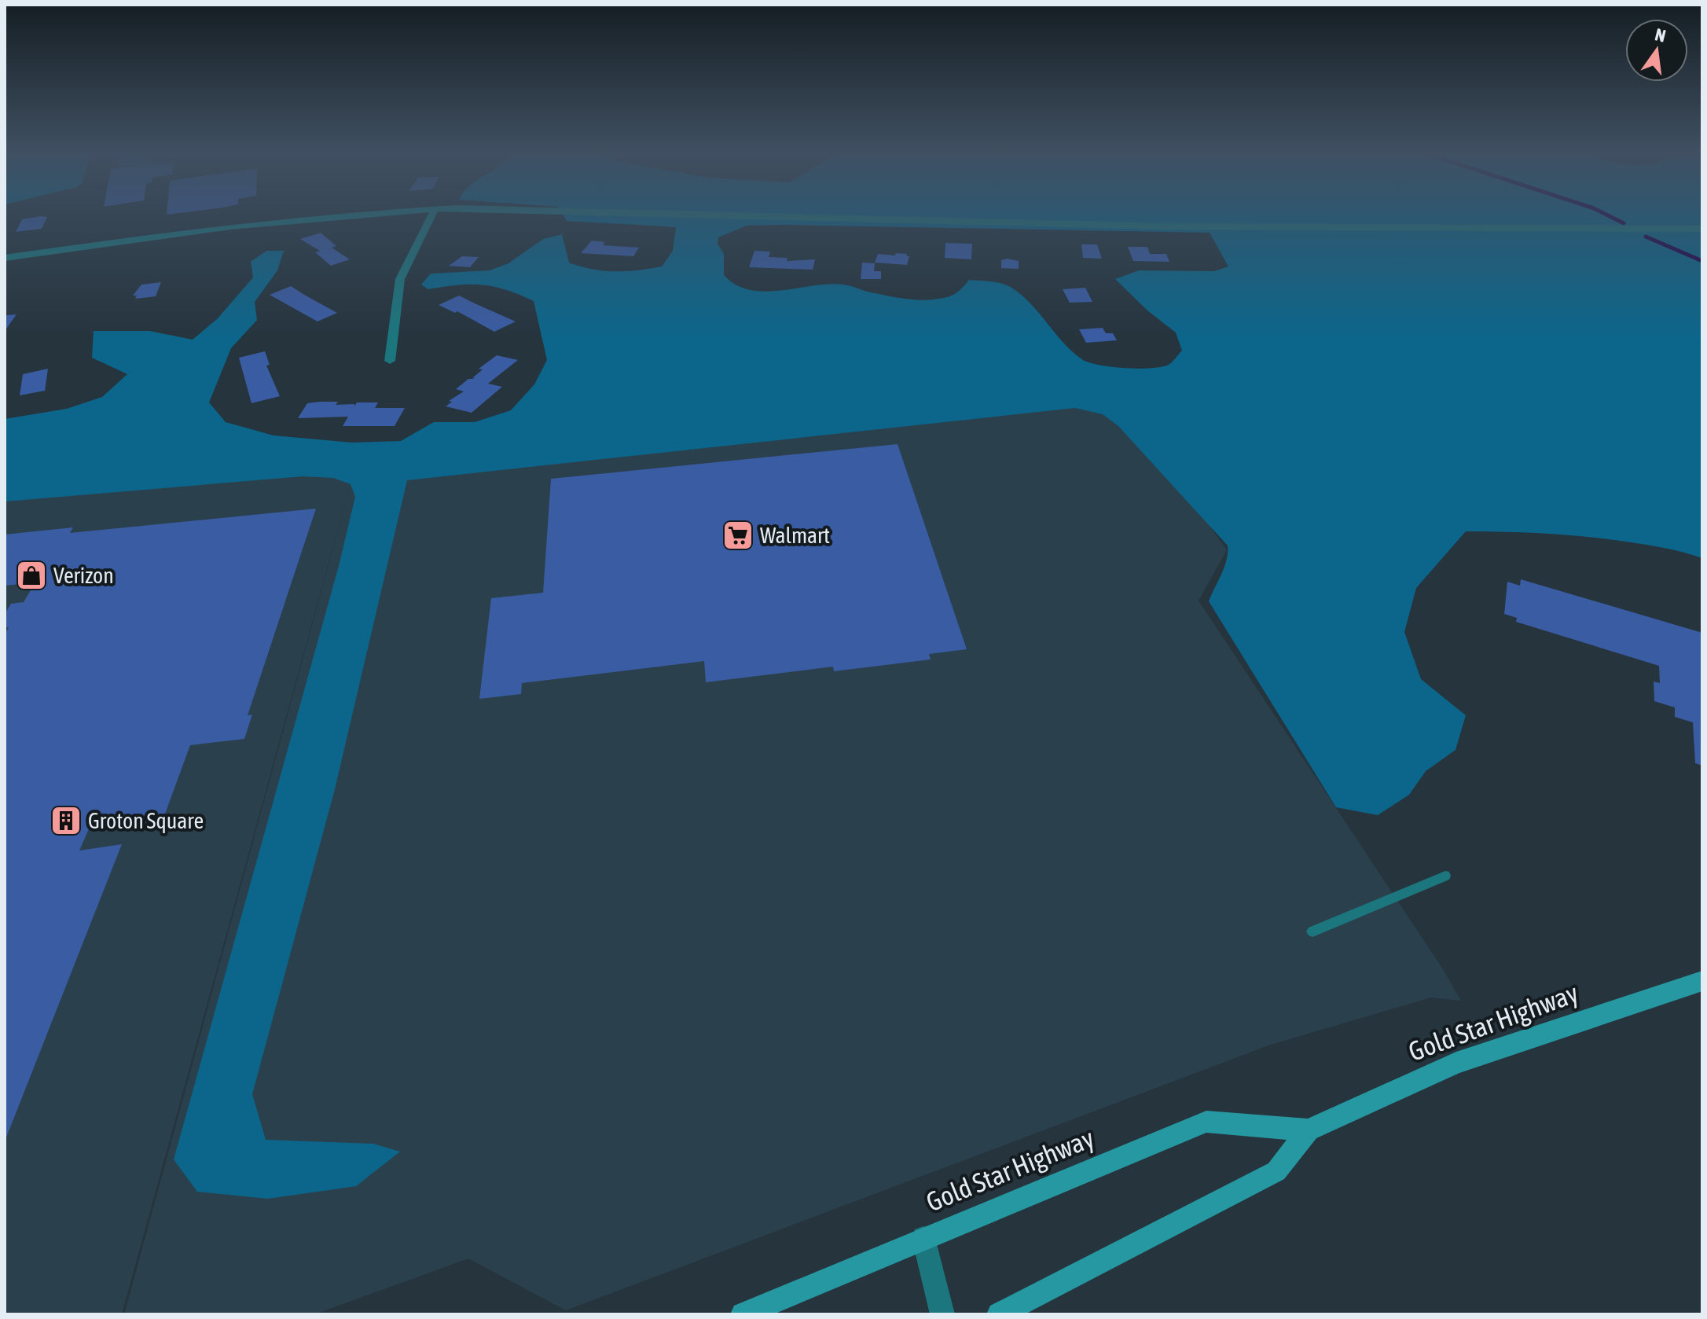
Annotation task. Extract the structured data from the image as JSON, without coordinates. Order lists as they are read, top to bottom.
{
  "streets": {
    "main road": ["Gold Star Highway"]
  },
  "places": {
    "supermarket": ["Walmart"],
    "shop": ["Verizon"],
    "building": ["Groton Square"]
  },
  "north": "top"
}
